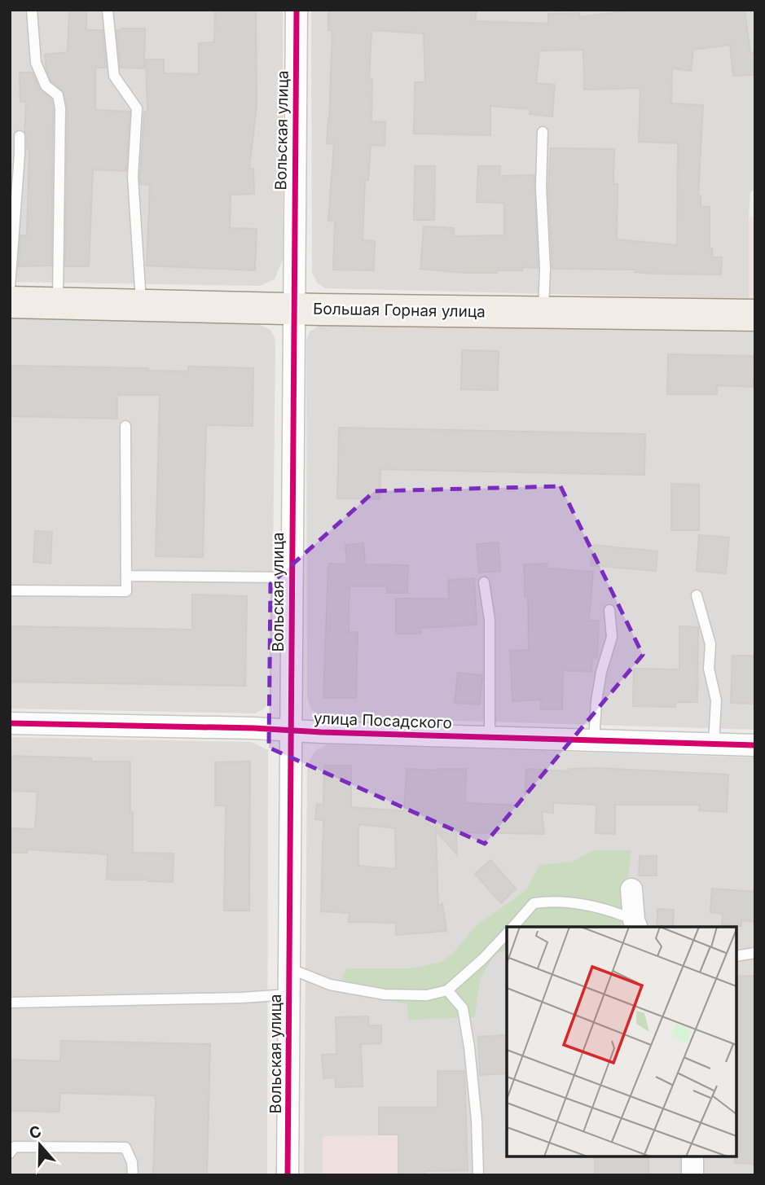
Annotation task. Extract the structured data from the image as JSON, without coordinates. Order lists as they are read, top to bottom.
{
  "streets": {
    "main road": ["Большая Горная улица"],
    "street": ["Вольская улица", "улица Посадского"]
  },
  "crossings": [
    ["Вольская улица", "Большая Горная улица"],
    ["Вольская улица", "улица Посадского"]
  ],
  "north": "top"
}
